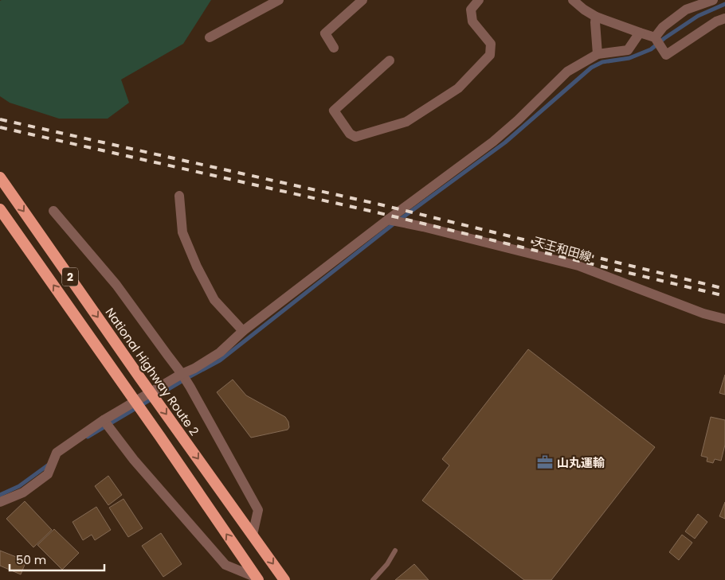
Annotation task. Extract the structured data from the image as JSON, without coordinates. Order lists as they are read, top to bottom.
{
  "streets": {
    "highway": ["2", "National Highway Route 2"],
    "street": ["天王和田線"]
  },
  "places": {
    "office": ["山丸運輸"]
  },
  "scale_bar": "50 m"
}
